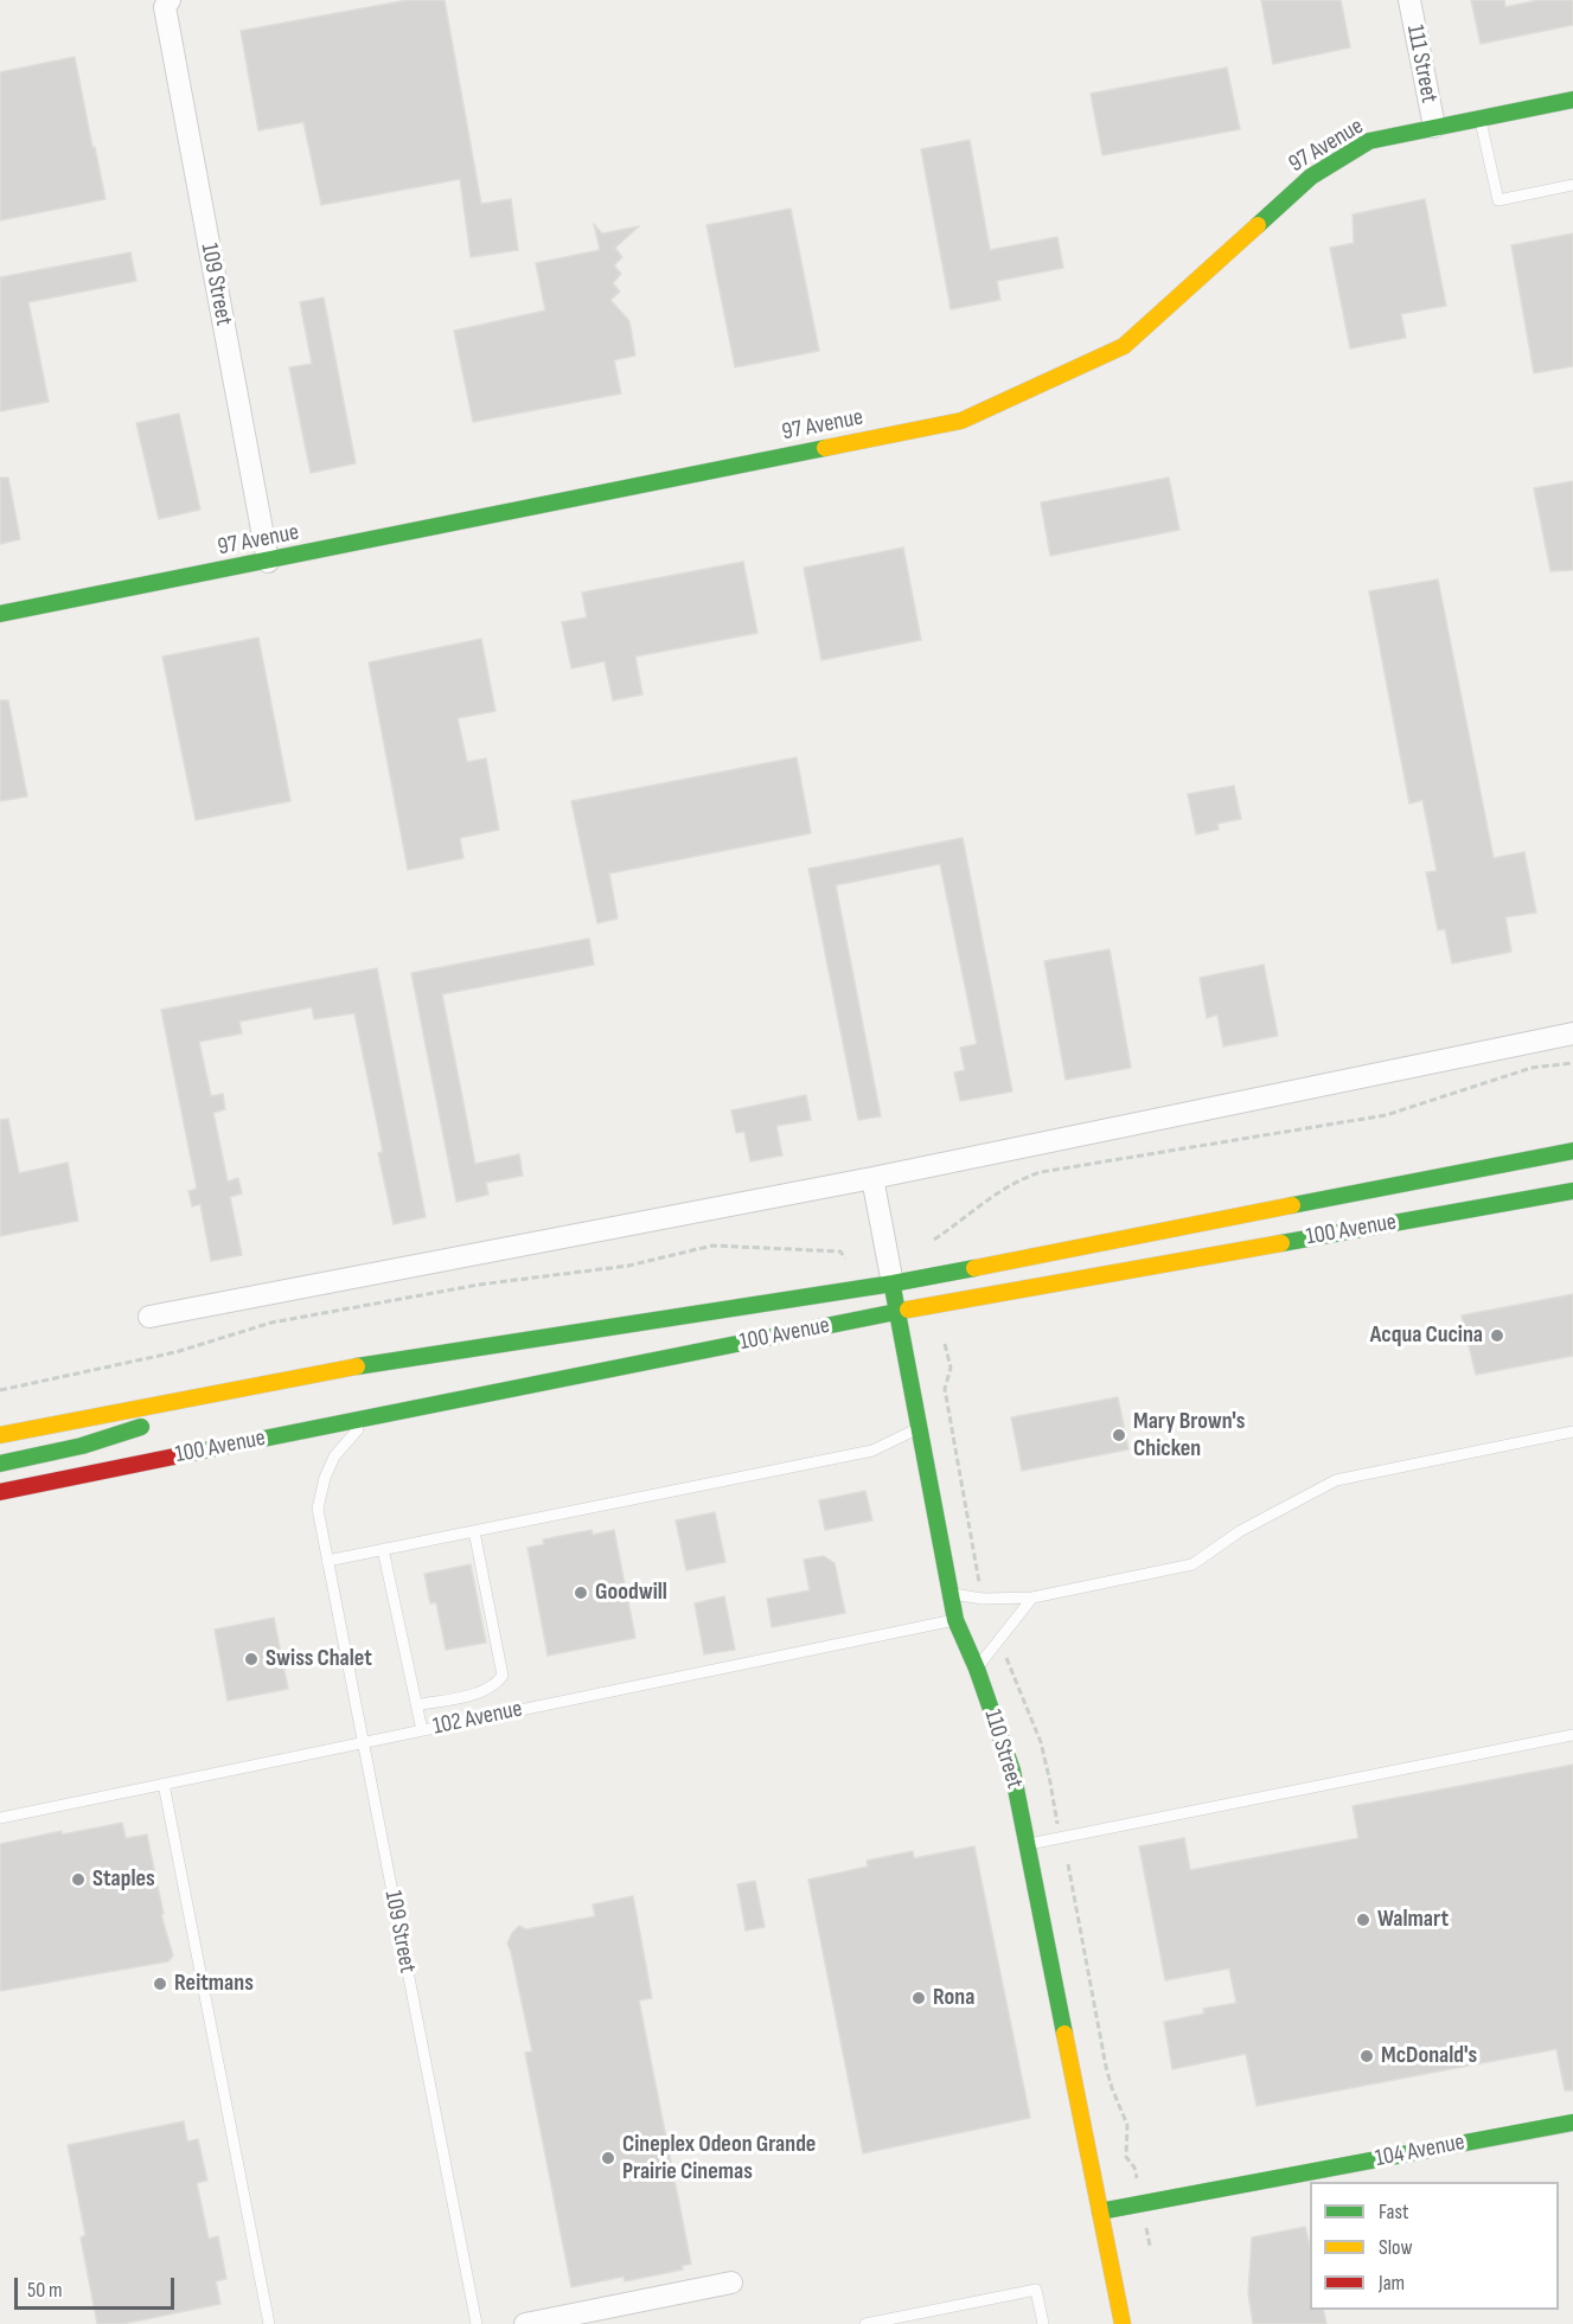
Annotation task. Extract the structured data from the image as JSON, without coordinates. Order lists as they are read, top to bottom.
{
  "streets": {
    "main road": [
      "97 Avenue",
      "100 Avenue",
      "110 Street",
      "104 Avenue"
    ],
    "street": ["111 Street", "109 Street"],
    "lane": ["102 Avenue"]
  },
  "crossings": [
    ["111 Street", "97 Avenue"],
    ["97 Avenue", "109 Street"],
    ["109 Street", "100 Avenue"],
    ["109 Street", "102 Avenue"],
    ["100 Avenue", "110 Street"],
    ["102 Avenue", "110 Street"],
    ["110 Street", "104 Avenue"]
  ],
  "places": [
    "Acqua Cucina",
    "Mary Brown's Chicken",
    "Goodwill",
    "Swiss Chalet",
    "Staples",
    "Walmart",
    "Reitmans",
    "Rona",
    "McDonald's",
    "Cineplex Odeon Grande Prairie Cinemas"
  ],
  "legend": ["Fast", "Slow", "Jam"],
  "scale_bar": "50 m"
}
